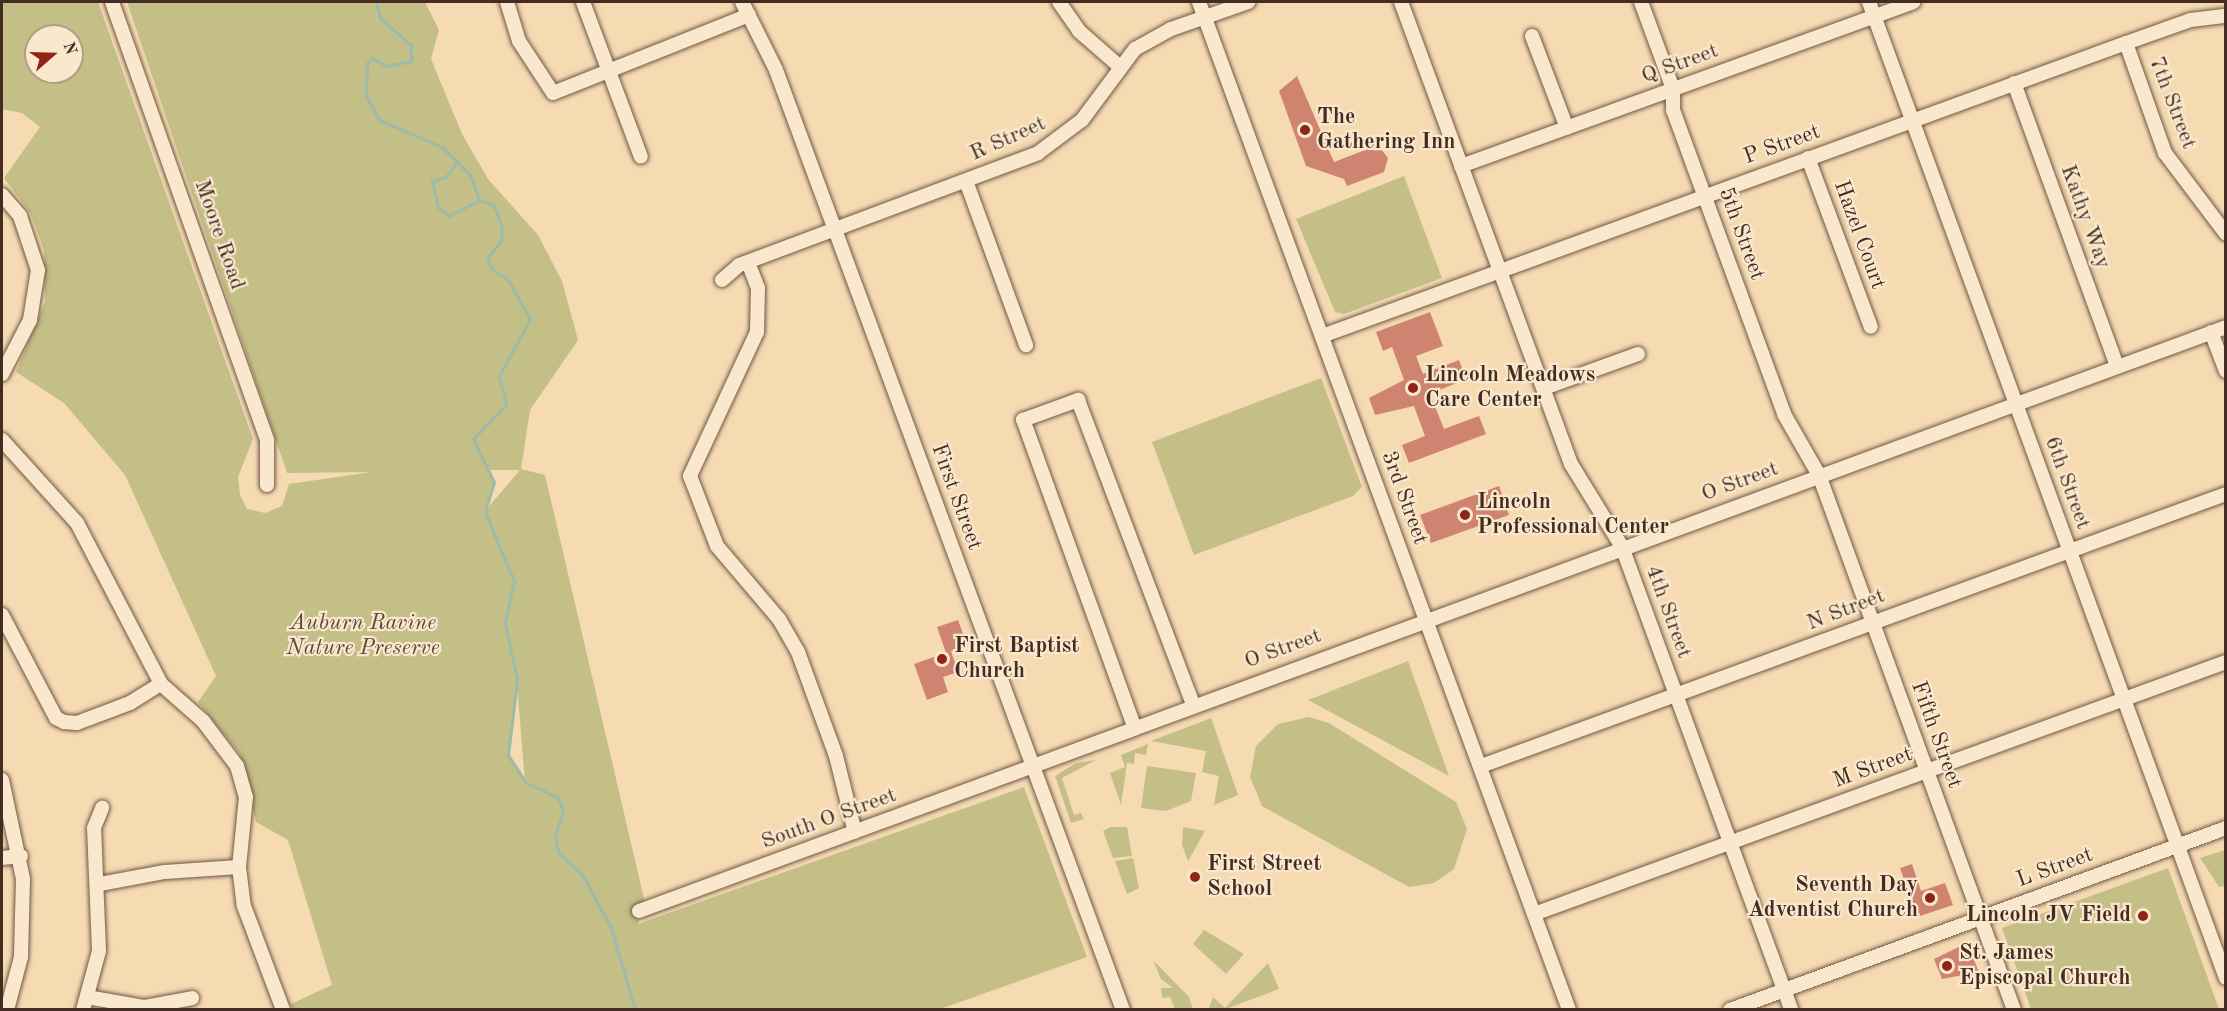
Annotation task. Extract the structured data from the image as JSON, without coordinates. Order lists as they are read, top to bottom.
{
  "streets": {
    "street": [
      "Q Street",
      "7th Street",
      "R Street",
      "P Street",
      "Kathy Way",
      "5th Street",
      "Moore Road",
      "Hazel Court",
      "O Street",
      "6th Street",
      "First Street",
      "3rd Street",
      "N Street",
      "4th Street",
      "Fifth Street",
      "M Street",
      "South O Street",
      "L Street"
    ]
  },
  "crossings": [
    ["Q Street", "5th Street"],
    ["Q Street", "6th Street"],
    ["Q Street", "4th Street"],
    ["7th Street", "P Street"],
    ["R Street", "First Street"],
    ["R Street", "3rd Street"],
    ["P Street", "Kathy Way"],
    ["P Street", "5th Street"],
    ["P Street", "Hazel Court"],
    ["P Street", "6th Street"],
    ["P Street", "3rd Street"],
    ["P Street", "4th Street"],
    ["Kathy Way", "O Street"],
    ["5th Street", "O Street"],
    ["5th Street", "Fifth Street"],
    ["O Street", "6th Street"],
    ["O Street", "First Street"],
    ["O Street", "3rd Street"],
    ["O Street", "4th Street"],
    ["O Street", "Fifth Street"],
    ["O Street", "South O Street"],
    ["6th Street", "N Street"],
    ["6th Street", "M Street"],
    ["6th Street", "L Street"],
    ["First Street", "South O Street"],
    ["3rd Street", "N Street"],
    ["3rd Street", "M Street"],
    ["N Street", "4th Street"],
    ["N Street", "Fifth Street"],
    ["4th Street", "M Street"],
    ["4th Street", "L Street"],
    ["Fifth Street", "M Street"],
    ["Fifth Street", "L Street"]
  ],
  "parks": ["Auburn Ravine Nature Preserve"],
  "places": [
    "The Gathering Inn",
    "Lincoln Meadows Care Center",
    "Lincoln Professional Center",
    "First Baptist Church",
    "First Street School",
    "Seventh Day Adventist Church",
    "Lincoln JV Field",
    "St. James Episcopal Church"
  ],
  "north": "right"
}
